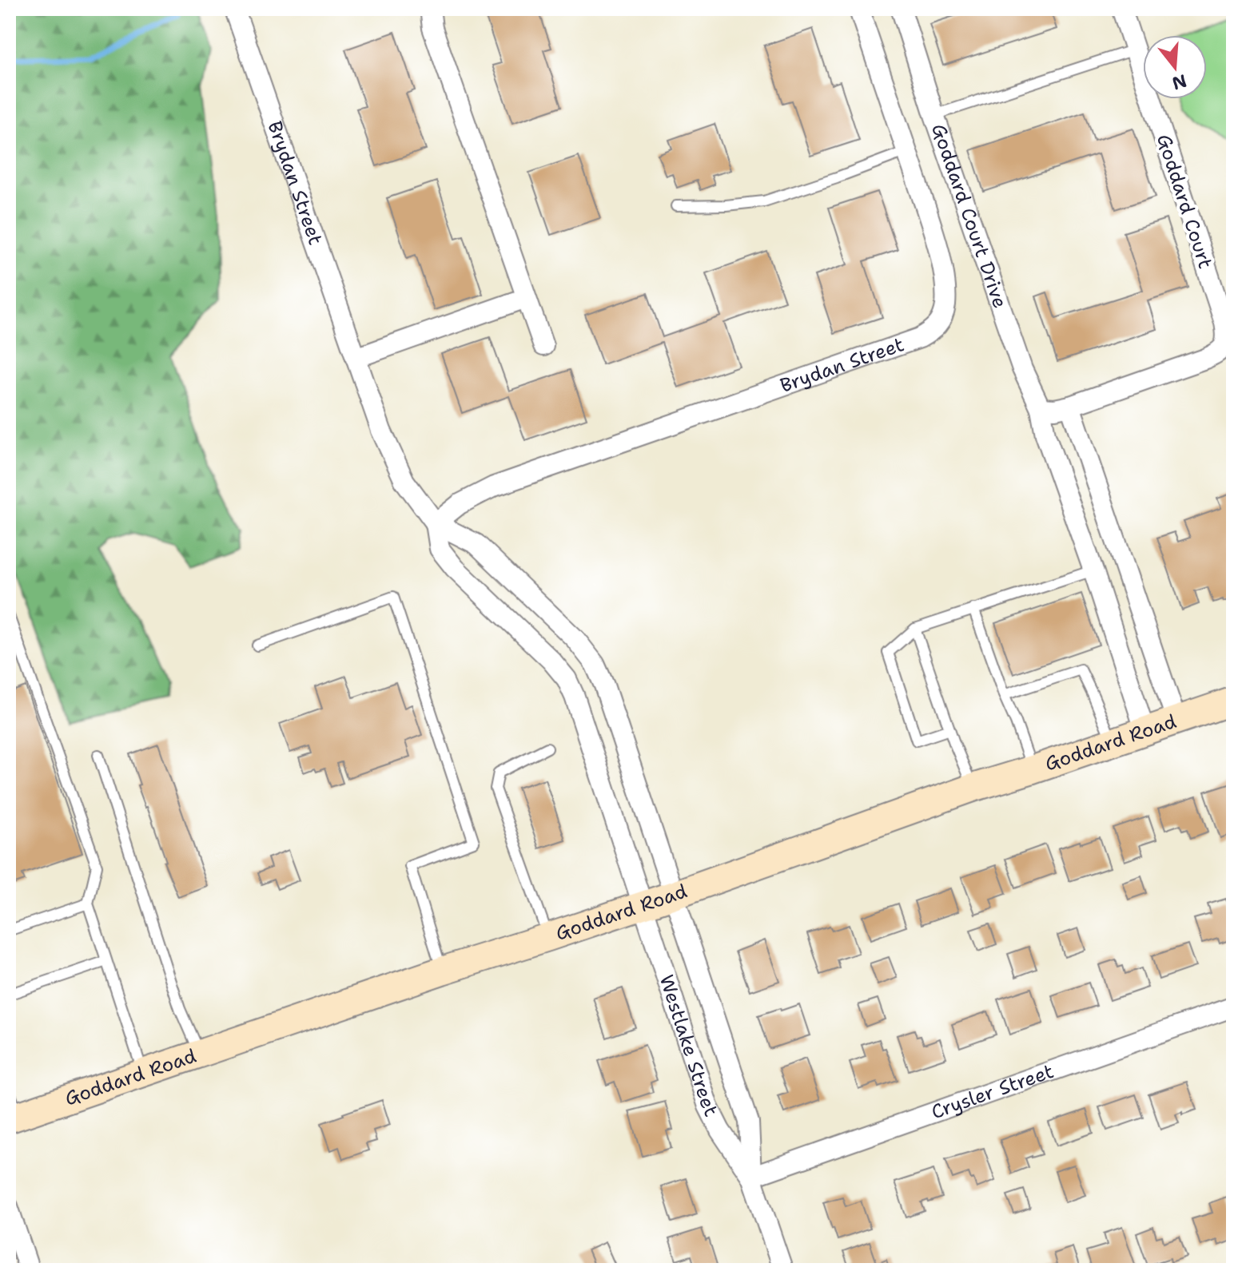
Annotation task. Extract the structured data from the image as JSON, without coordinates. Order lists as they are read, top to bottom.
{
  "streets": {
    "main road": ["Goddard Road"],
    "street": [
      "Brydan Street",
      "Goddard Court",
      "Goddard Court Drive",
      "Westlake Street",
      "Crysler Street"
    ]
  },
  "crossings": [
    ["Brydan Street", "Goddard Road"],
    ["Brydan Street", "Westlake Street"],
    ["Goddard Court", "Goddard Court Drive"],
    ["Goddard Road", "Westlake Street"],
    ["Westlake Street", "Crysler Street"]
  ],
  "north": "bottom"
}
